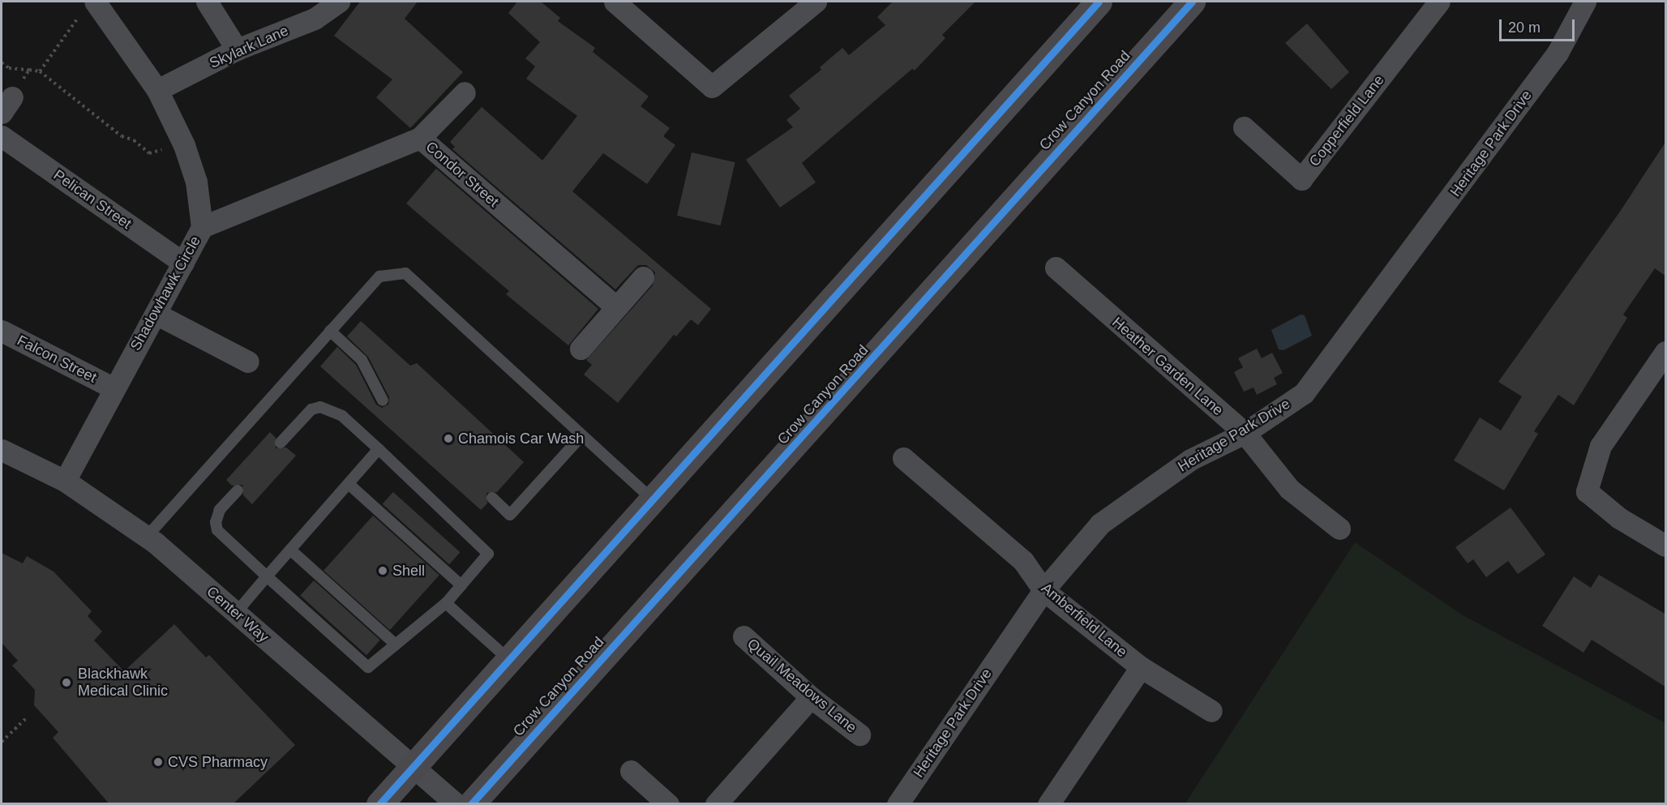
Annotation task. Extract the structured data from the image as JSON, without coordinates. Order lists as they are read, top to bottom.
{
  "streets": {
    "main road": ["Crow Canyon Road"],
    "street": [
      "Skylark Lane",
      "Copperfield Lane",
      "Heritage Park Drive",
      "Condor Street",
      "Pelican Street",
      "Shadowhawk Circle",
      "Falcon Street",
      "Heather Garden Lane",
      "Center Way",
      "Amberfield Lane",
      "Quail Meadows Lane"
    ]
  },
  "crossings": [
    ["Skylark Lane", "Shadowhawk Circle"],
    ["Heritage Park Drive", "Heather Garden Lane"],
    ["Heritage Park Drive", "Amberfield Lane"],
    ["Condor Street", "Shadowhawk Circle"],
    ["Pelican Street", "Shadowhawk Circle"],
    ["Shadowhawk Circle", "Falcon Street"],
    ["Shadowhawk Circle", "Center Way"]
  ],
  "places": [
    "Chamois Car Wash",
    "Shell",
    "Blackhawk Medical Clinic",
    "CVS Pharmacy"
  ],
  "scale_bar": "20 m"
}
